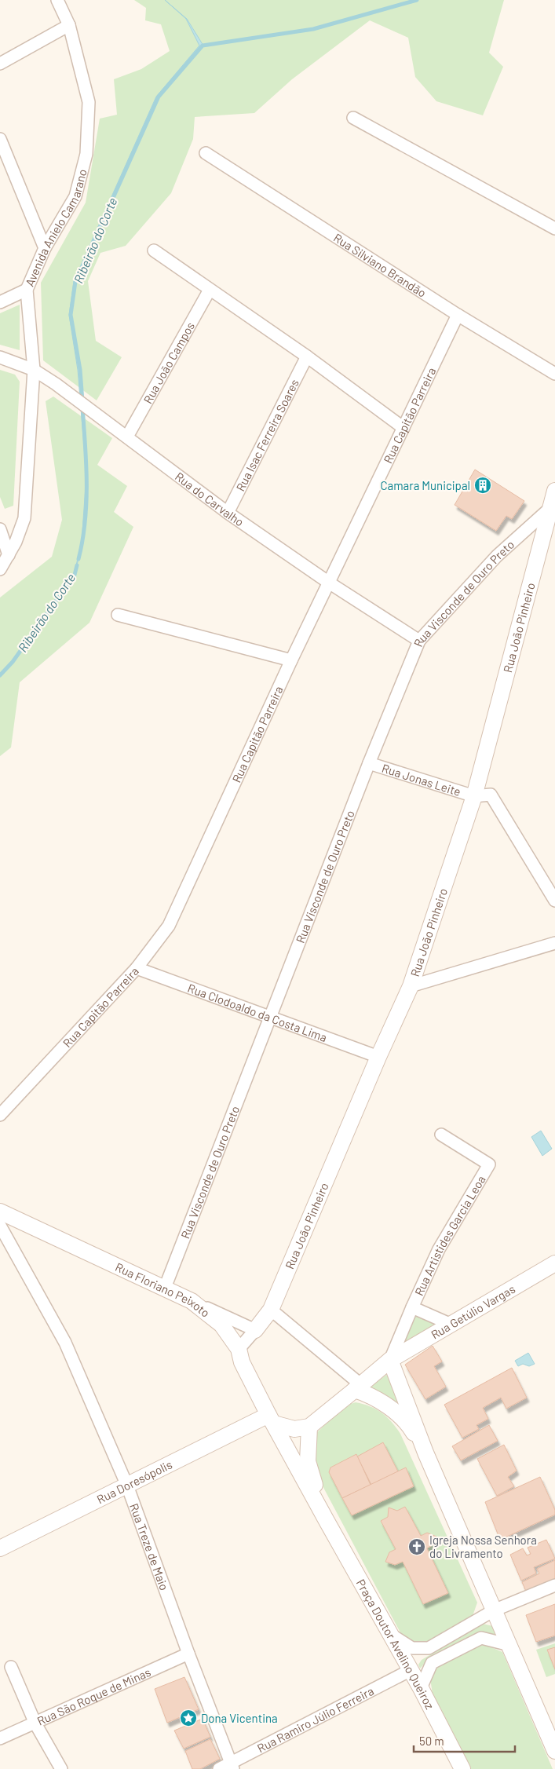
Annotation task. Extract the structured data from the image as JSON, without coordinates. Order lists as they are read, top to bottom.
{
  "streets": {
    "street": [
      "Avenida Anielo Camarano",
      "Rua Silviano Brandão",
      "Rua João Campos",
      "Rua Capitão Parreira",
      "Rua Isac Ferreira Soares",
      "Rua do Carvalho",
      "Rua Visconde de Ouro Preto",
      "Rua João Pinheiro",
      "Rua Jonas Leite",
      "Rua Clodoaldo da Costa Lima",
      "Rua Artistides Garcia Leoa",
      "Rua Floriano Peixoto",
      "Rua Getúlio Vargas",
      "Rua Doresópolis",
      "Rua Treze de Maio",
      "Praça Doutor Avelino Queiroz",
      "Rua São Roque de Minas",
      "Rua Ramiro Júlio Ferreira"
    ]
  },
  "crossings": [
    ["Avenida Anielo Camarano", "Rua do Carvalho"],
    ["Rua Silviano Brandão", "Rua Capitão Parreira"],
    ["Rua João Campos", "Rua do Carvalho"],
    ["Rua Capitão Parreira", "Rua do Carvalho"],
    ["Rua Capitão Parreira", "Rua Clodoaldo da Costa Lima"],
    ["Rua Isac Ferreira Soares", "Rua do Carvalho"],
    ["Rua do Carvalho", "Rua Visconde de Ouro Preto"],
    ["Rua Visconde de Ouro Preto", "Rua João Pinheiro"],
    ["Rua Visconde de Ouro Preto", "Rua Jonas Leite"],
    ["Rua Visconde de Ouro Preto", "Rua Clodoaldo da Costa Lima"],
    ["Rua Visconde de Ouro Preto", "Rua Floriano Peixoto"],
    ["Rua João Pinheiro", "Rua Jonas Leite"],
    ["Rua João Pinheiro", "Rua Clodoaldo da Costa Lima"],
    ["Rua João Pinheiro", "Rua Floriano Peixoto"],
    ["Rua Artistides Garcia Leoa", "Rua Getúlio Vargas"],
    ["Rua Floriano Peixoto", "Rua Doresópolis"],
    ["Rua Floriano Peixoto", "Praça Doutor Avelino Queiroz"],
    ["Rua Doresópolis", "Rua Treze de Maio"],
    ["Rua Doresópolis", "Praça Doutor Avelino Queiroz"],
    ["Rua Treze de Maio", "Rua São Roque de Minas"],
    ["Rua Treze de Maio", "Rua Ramiro Júlio Ferreira"],
    ["Praça Doutor Avelino Queiroz", "Rua Ramiro Júlio Ferreira"]
  ],
  "water": ["Ribeirão do Corte"],
  "places": {
    "building": ["Camara Municipal"],
    "church": ["Igreja Nossa Senhora do Livramento"],
    "place": ["Dona Vicentina"]
  },
  "scale_bar": "50 m"
}
